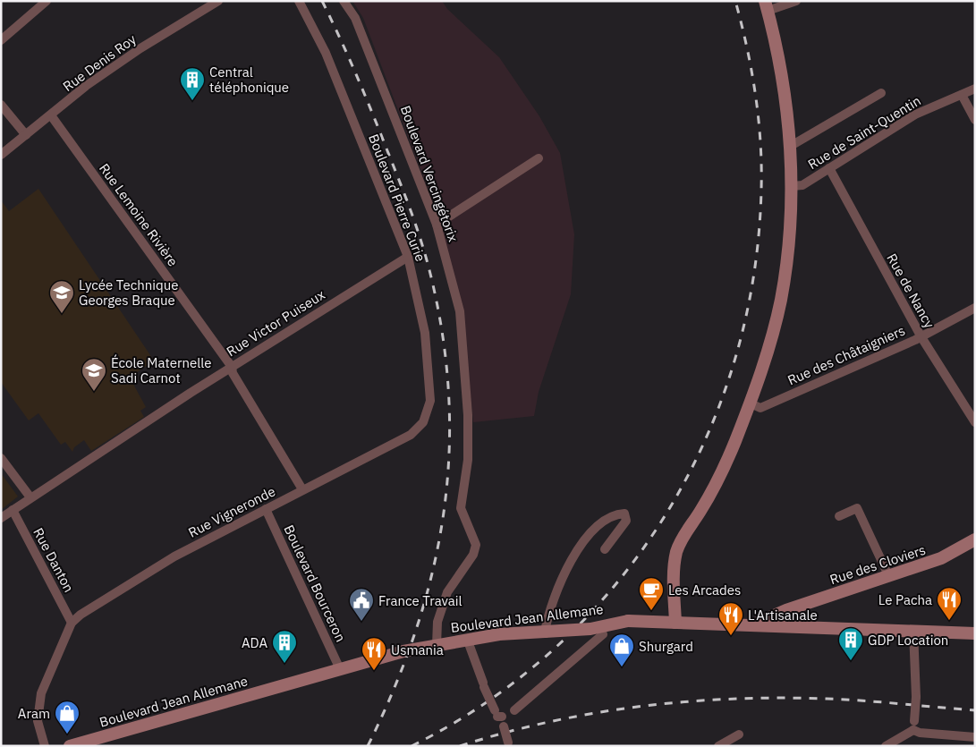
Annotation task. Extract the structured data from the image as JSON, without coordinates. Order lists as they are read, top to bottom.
{
  "streets": {
    "main road": ["Rue des Cloviers", "Boulevard Jean Allemane"],
    "street": [
      "Rue Denis Roy",
      "Rue de Saint-Quentin",
      "Boulevard Vercingétorix",
      "Boulevard Pierre Curie",
      "Rue Lemoine Rivière",
      "Rue de Nancy",
      "Rue Victor Puiseux",
      "Rue des Châtaigniers",
      "Rue Vigneronde",
      "Rue Danton",
      "Boulevard Bourceron"
    ]
  },
  "crossings": [
    ["Rue Denis Roy", "Rue Lemoine Rivière"],
    ["Rue de Saint-Quentin", "Rue de Nancy"],
    ["Boulevard Vercingétorix", "Boulevard Jean Allemane"],
    ["Boulevard Pierre Curie", "Rue Victor Puiseux"],
    ["Boulevard Pierre Curie", "Rue Vigneronde"],
    ["Rue Lemoine Rivière", "Rue Victor Puiseux"],
    ["Rue Lemoine Rivière", "Rue Vigneronde"],
    ["Rue de Nancy", "Rue des Châtaigniers"],
    ["Rue Victor Puiseux", "Rue Danton"],
    ["Rue Vigneronde", "Rue Danton"],
    ["Rue Vigneronde", "Boulevard Bourceron"],
    ["Rue des Cloviers", "Boulevard Jean Allemane"],
    ["Boulevard Bourceron", "Boulevard Jean Allemane"]
  ],
  "places": {
    "building": ["Central téléphonique", "GDP Location", "ADA"],
    "school or university": ["Lycée Technique Georges Braque", "École Maternelle Sadi Carnot"],
    "cafe": ["Les Arcades"],
    "restaurant": ["Le Pacha", "L'Artisanale", "Usmania"],
    "public building": ["France Travail"],
    "shop": ["Shurgard", "Aram"]
  }
}
